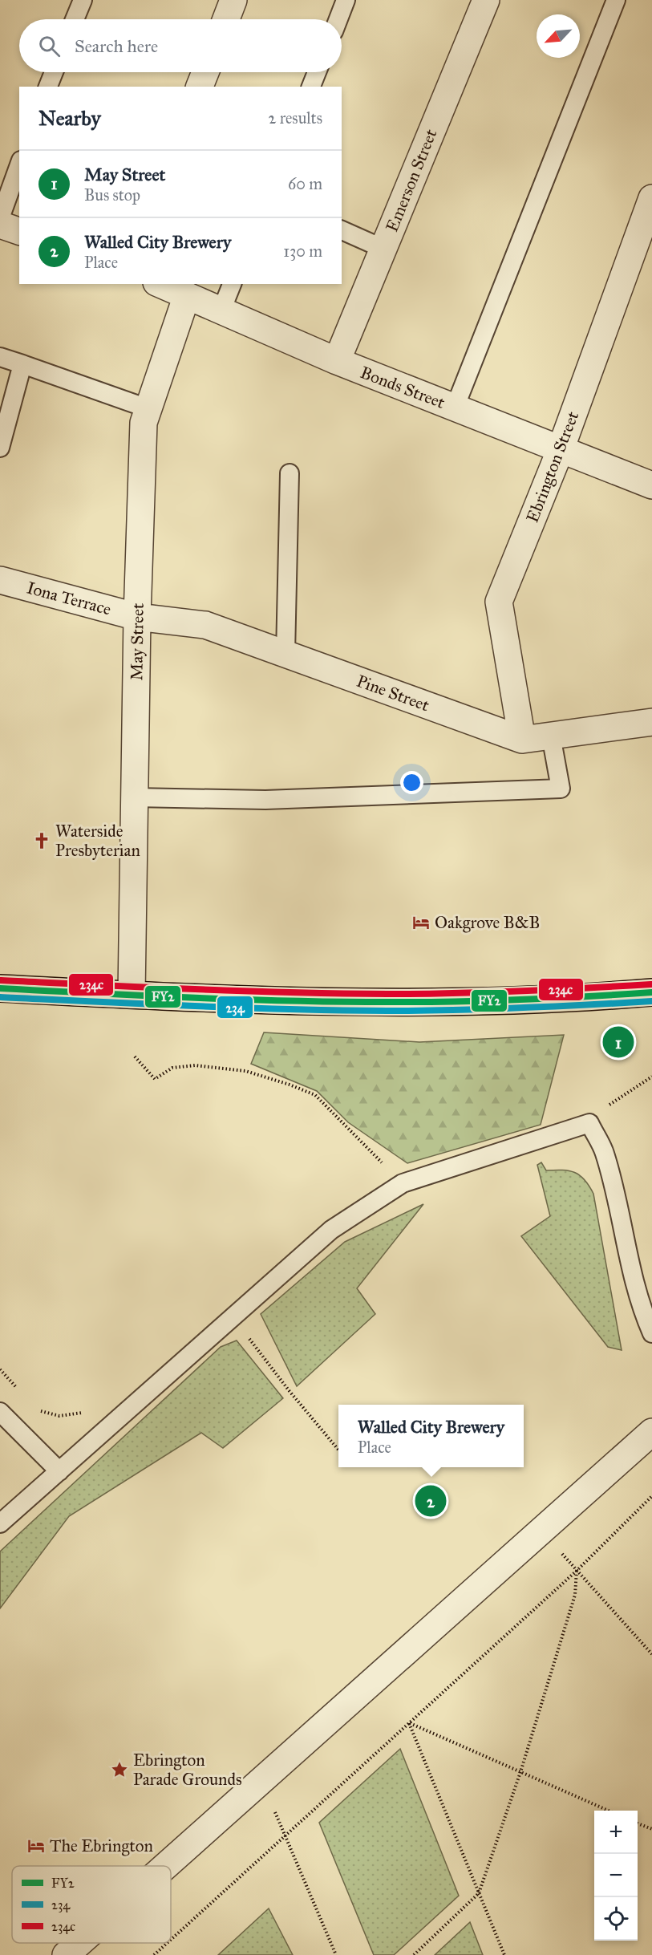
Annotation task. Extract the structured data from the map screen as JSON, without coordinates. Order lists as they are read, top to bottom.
{
  "streets": {
    "street": [
      "Emerson Street",
      "Bonds Street",
      "Ebrington Street",
      "Iona Terrace",
      "May Street",
      "Pine Street"
    ]
  },
  "crossings": [
    ["Emerson Street", "Bonds Street"],
    ["Bonds Street", "Ebrington Street"],
    ["Bonds Street", "May Street"],
    ["Ebrington Street", "Pine Street"],
    ["Iona Terrace", "May Street"],
    ["Iona Terrace", "Pine Street"],
    ["May Street", "Pine Street"]
  ],
  "places": {
    "church": ["Waterside Presbyterian"],
    "hotel": ["Oakgrove B&B", "The Ebrington"],
    "place": ["Ebrington Parade Grounds"]
  },
  "lines": ["transit line 234c", "transit line FY2", "transit line 234"],
  "legend": ["FY2", "234", "234c"],
  "north": "bottom left",
  "page": {
    "search": "Search here",
    "heading": ["Nearby", "2 results"],
    "list": [
      {
        "mark": "1",
        "name": "May Street",
        "note": "Bus stop",
        "value": "60 m"
      },
      {
        "mark": "2",
        "name": "Walled City Brewery",
        "note": "Place",
        "value": "130 m"
      }
    ],
    "pins": ["1", "2"],
    "popup": ["Walled City Brewery", "Place"],
    "map_buttons": ["+", "−"]
  }
}
